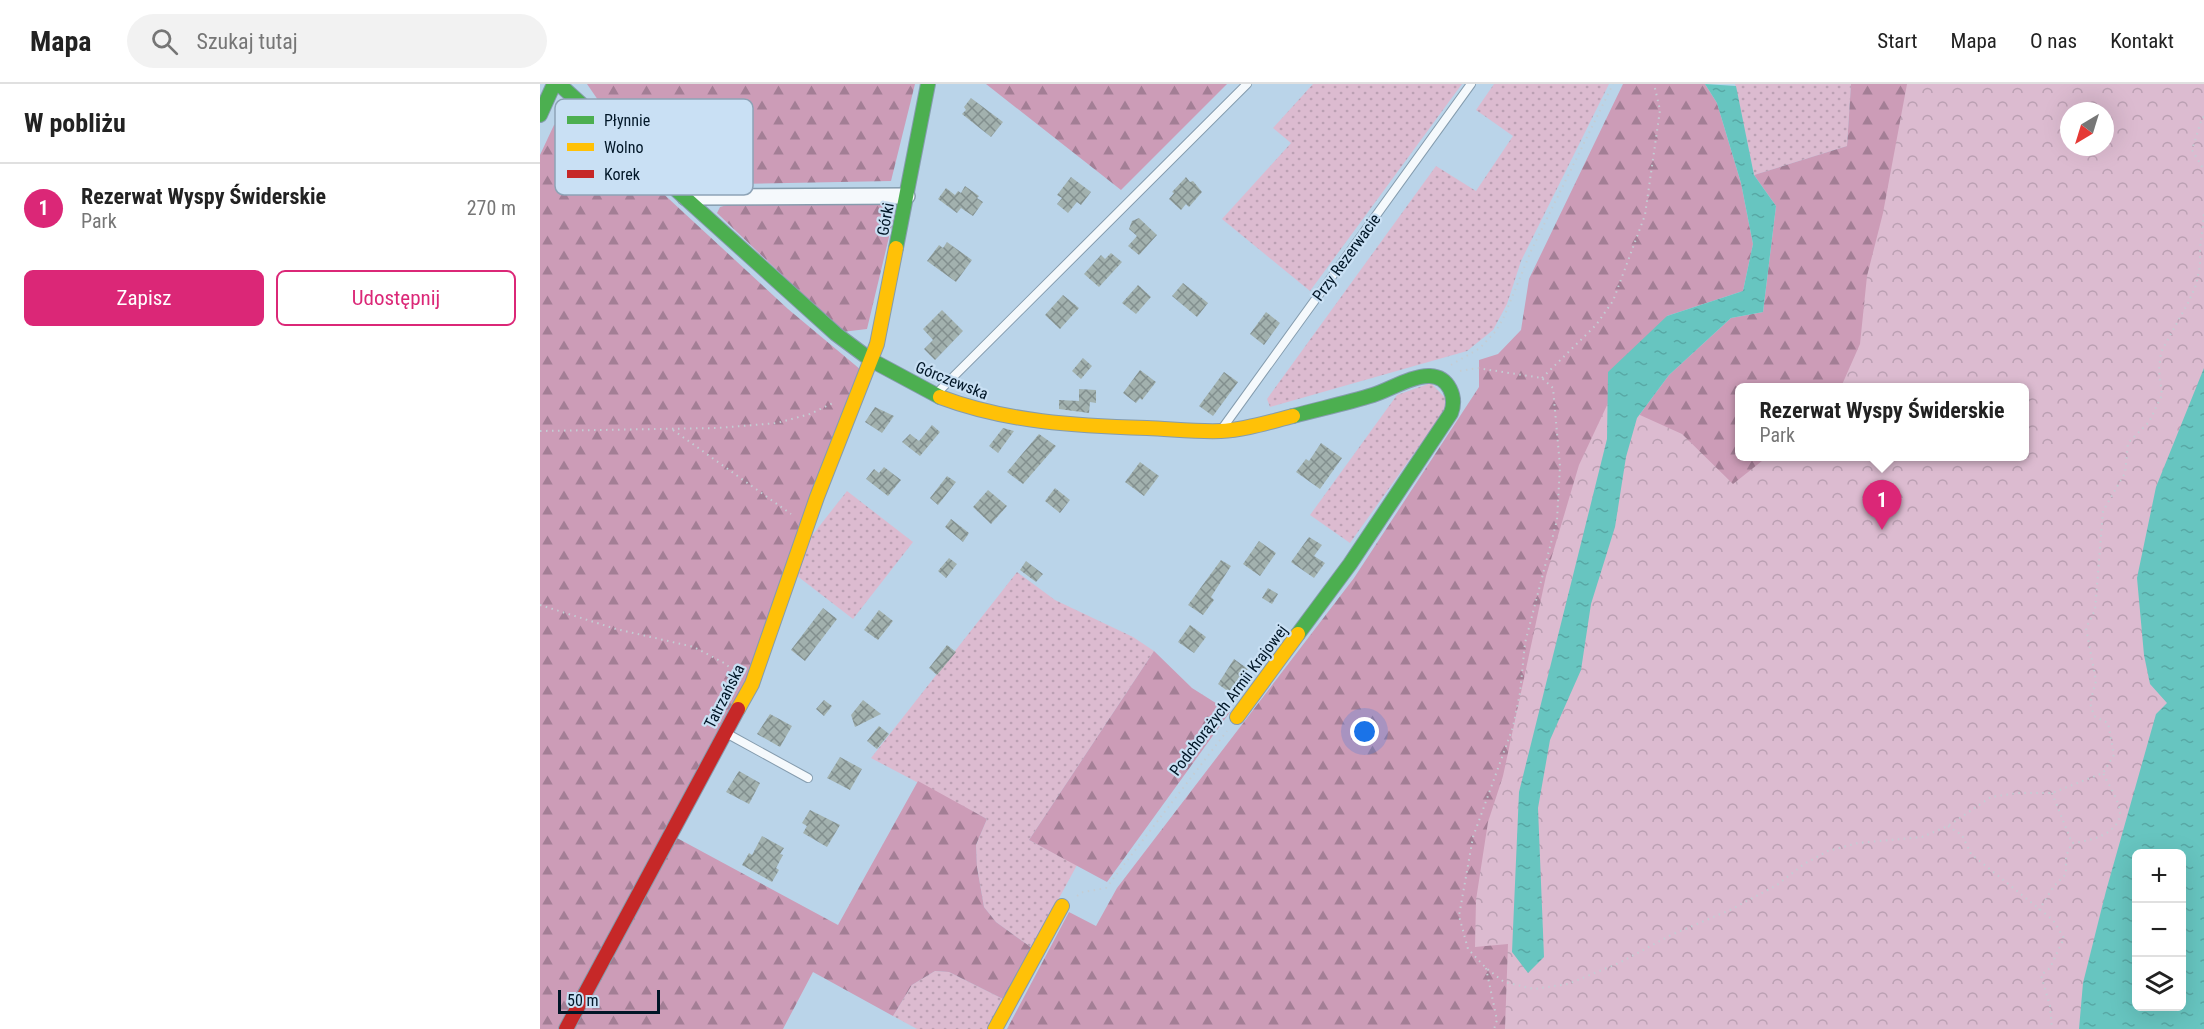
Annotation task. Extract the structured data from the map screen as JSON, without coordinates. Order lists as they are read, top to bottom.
{
  "streets": {
    "street": [
      "Górki",
      "Górczewska",
      "Tatrzańska",
      "Podchorążych Armii Krajowej"
    ],
    "lane": ["Przy Rezerwacie"]
  },
  "crossings": [
    ["Górki", "Górczewska"],
    ["Górki", "Tatrzańska"],
    ["Przy Rezerwacie", "Górczewska"],
    ["Górczewska", "Tatrzańska"],
    ["Górczewska", "Podchorążych Armii Krajowej"]
  ],
  "legend": ["Płynnie", "Wolno", "Korek"],
  "scale_bar": "50 m",
  "north": "bottom left",
  "page": {
    "header": "Mapa",
    "search": "Szukaj tutaj",
    "nav": [
      "Start",
      "Mapa",
      "O nas",
      "Kontakt"
    ],
    "heading": "W pobliżu",
    "list": [
      {
        "mark": "1",
        "name": "Rezerwat Wyspy Świderskie",
        "note": "Park",
        "value": "270 m"
      }
    ],
    "buttons": ["Zapisz", "Udostępnij"],
    "popup": ["Rezerwat Wyspy Świderskie", "Park"],
    "pins": "1",
    "map_buttons": ["+", "−"],
    "scale": "50 m"
  }
}
